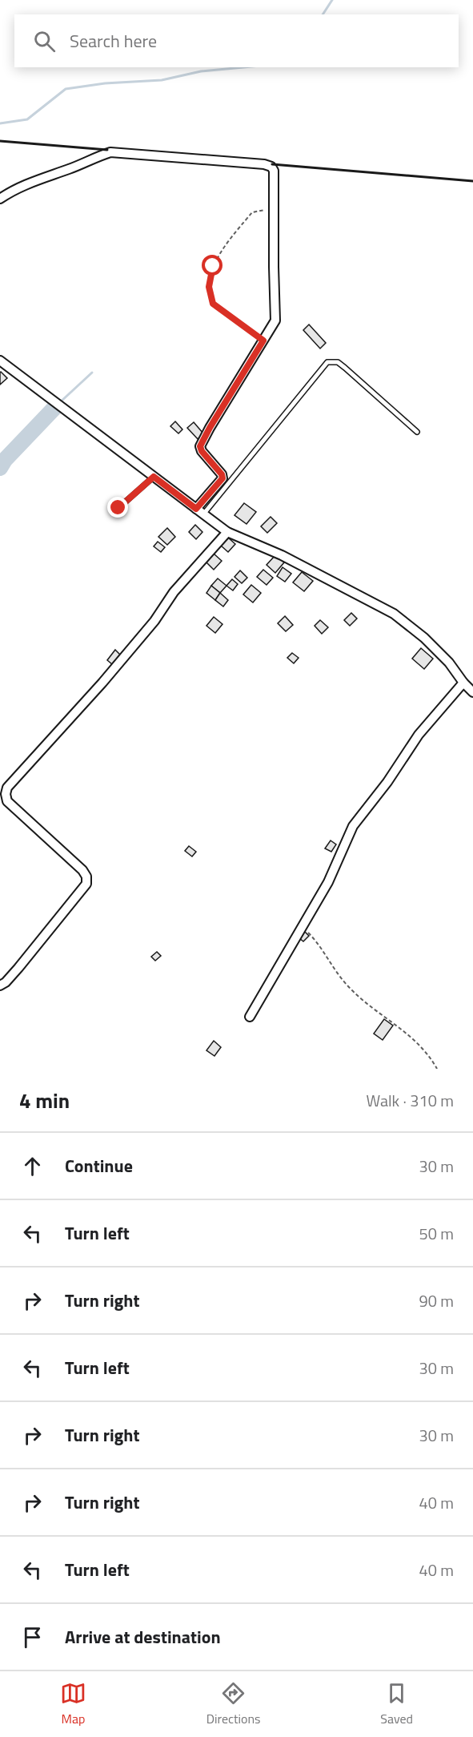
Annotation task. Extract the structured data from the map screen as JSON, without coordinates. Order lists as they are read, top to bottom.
{
  "page": {
    "search": "Search here",
    "heading": ["4 min", "Walk · 310 m"],
    "list": [
      ["Continue", "30 m"],
      ["Turn left", "50 m"],
      ["Turn right", "90 m"],
      ["Turn left", "30 m"],
      ["Turn right", "30 m"],
      ["Turn right", "40 m"],
      ["Turn left", "40 m"],
      "Arrive at destination"
    ],
    "nav": ["Map", "Directions", "Saved"]
  }
}
